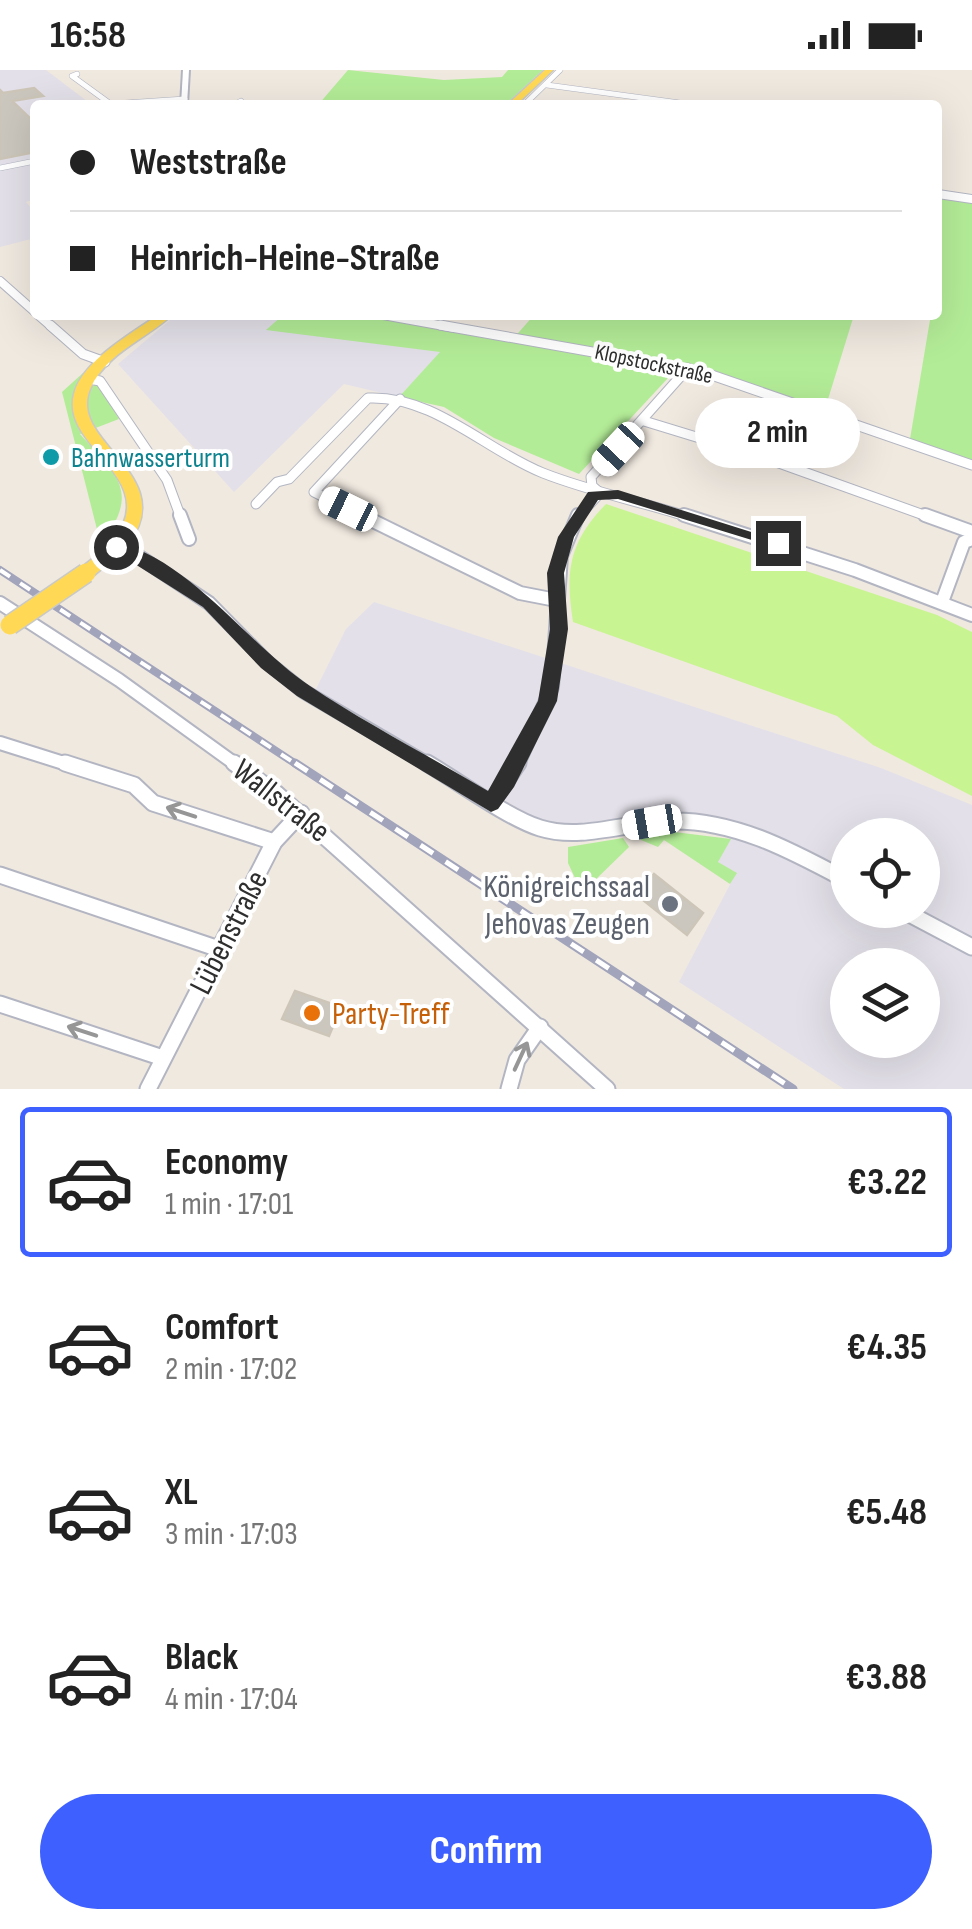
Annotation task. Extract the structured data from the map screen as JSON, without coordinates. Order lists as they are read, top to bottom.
{
  "streets": {
    "street": ["Klopstockstraße", "Wallstraße", "Lübenstraße"]
  },
  "crossings": [
    ["Wallstraße", "Lübenstraße"]
  ],
  "places": ["Bahnwasserturm", "Königreichssaal Jehovas Zeugen", "Party-Treff"],
  "page": {
    "status": "16:58",
    "banner": ["Weststraße", "Heinrich-Heine-Straße"],
    "bubble": "2 min",
    "list": [
      {
        "name": "Economy",
        "note": "1 min · 17:01",
        "value": "€3.22"
      },
      {
        "name": "Comfort",
        "note": "2 min · 17:02",
        "value": "€4.35"
      },
      {
        "name": "XL",
        "note": "3 min · 17:03",
        "value": "€5.48"
      },
      {
        "name": "Black",
        "note": "4 min · 17:04",
        "value": "€3.88"
      }
    ],
    "buttons": "Confirm"
  }
}
